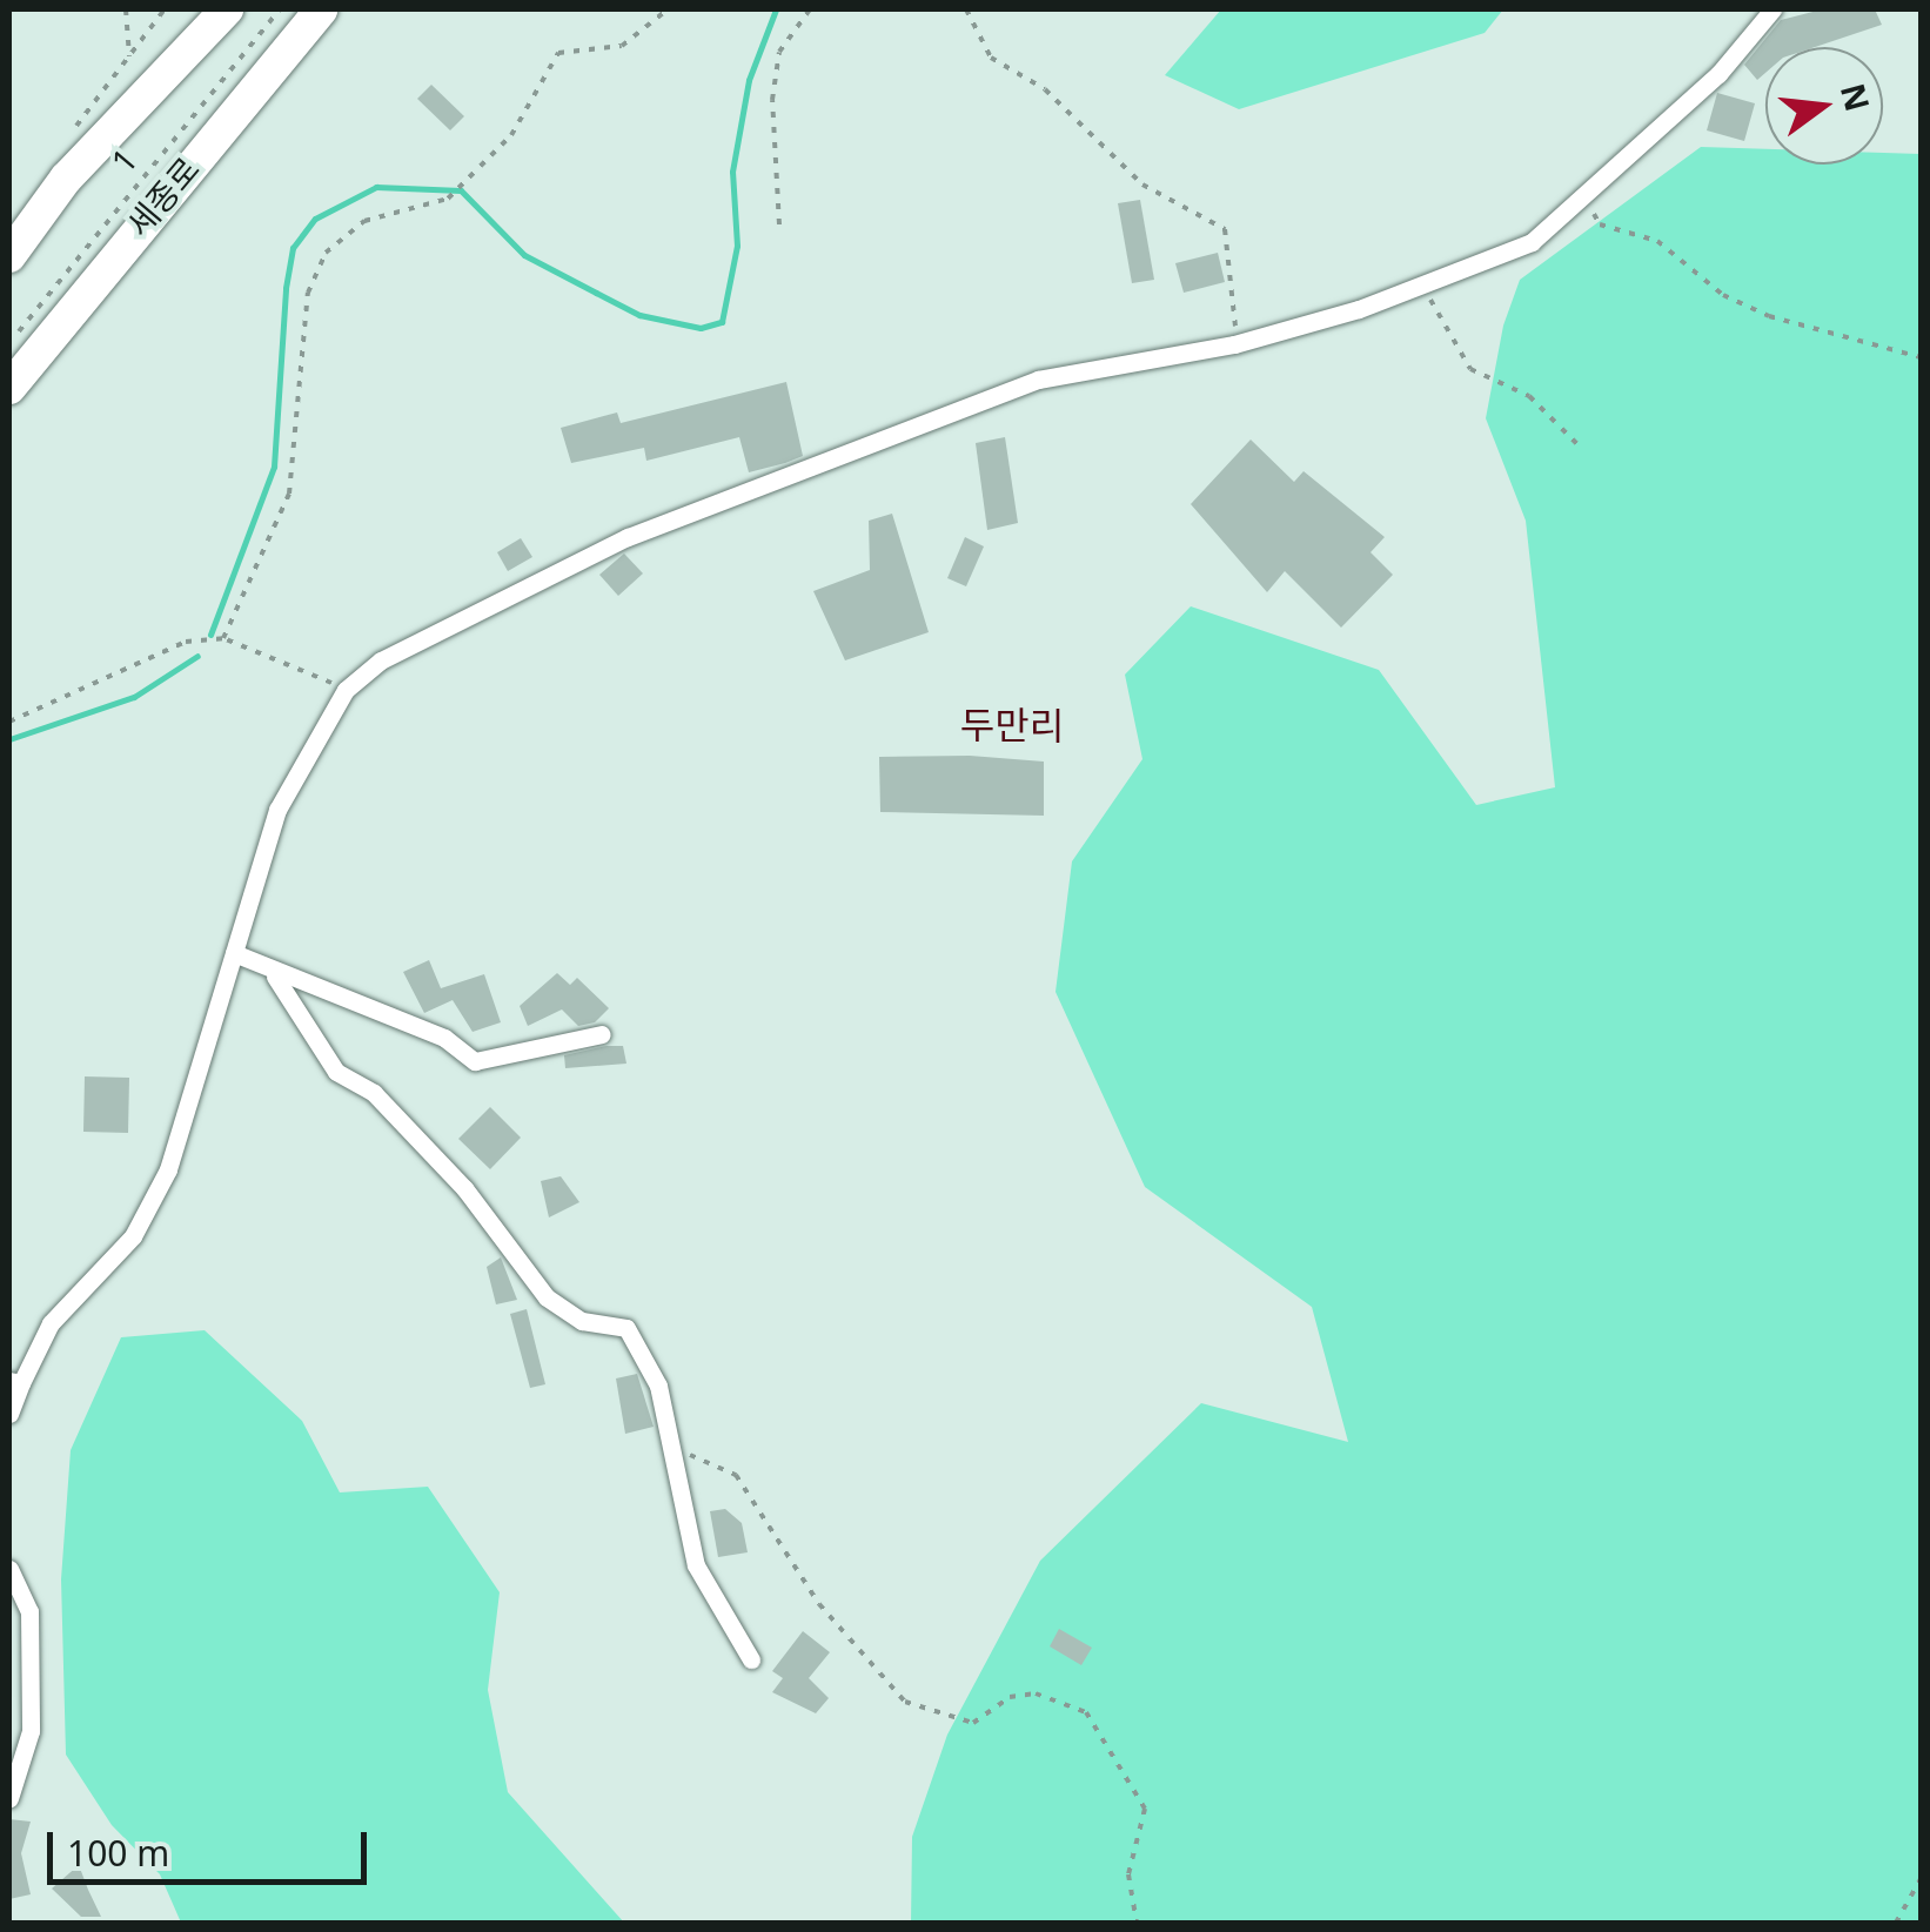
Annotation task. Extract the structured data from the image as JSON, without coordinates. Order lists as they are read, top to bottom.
{
  "streets": {
    "highway": ["세종로"],
    "path": ["1"]
  },
  "districts": ["두만리"],
  "scale_bar": "100 m",
  "north": "right"
}
